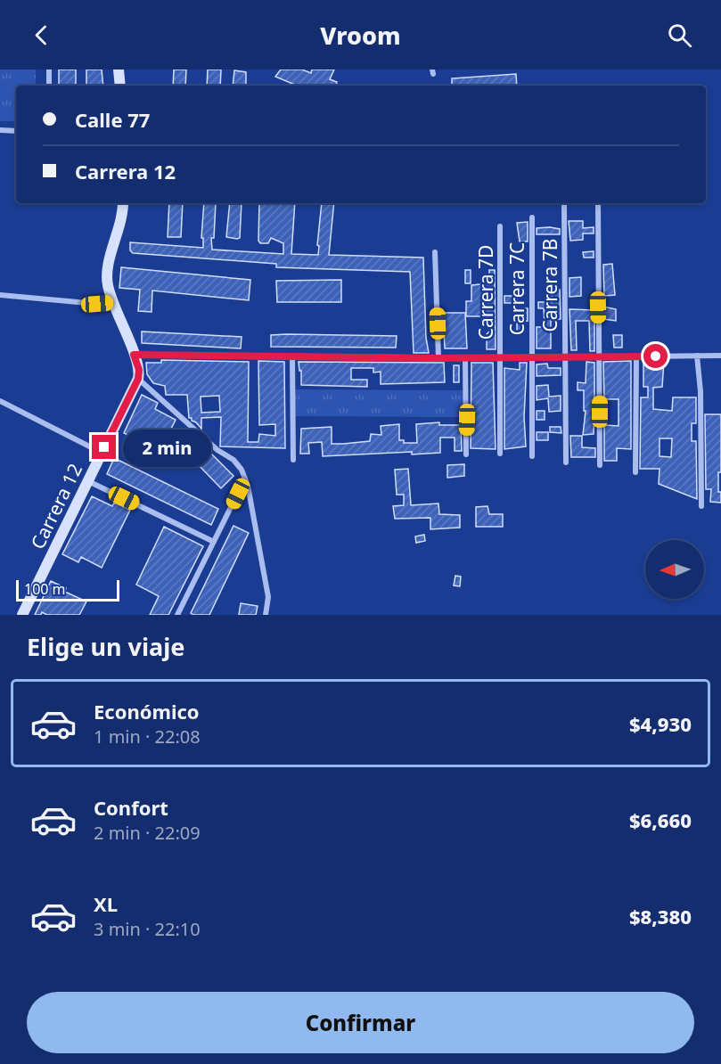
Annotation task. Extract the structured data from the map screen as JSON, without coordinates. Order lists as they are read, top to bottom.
{
  "streets": {
    "main road": ["Carrera 12"],
    "street": ["Carrera 7B", "Carrera 7C", "Carrera 7D"]
  },
  "scale_bar": "100 m",
  "north": "left",
  "page": {
    "header": "Vroom",
    "banner": ["Calle 77", "Carrera 12"],
    "bubble": "2 min",
    "scale": "100 m",
    "heading": "Elige un viaje",
    "list": [
      {
        "name": "Económico",
        "note": "1 min · 22:08",
        "value": "$4,930"
      },
      {
        "name": "Confort",
        "note": "2 min · 22:09",
        "value": "$6,660"
      },
      {
        "name": "XL",
        "note": "3 min · 22:10",
        "value": "$8,380"
      }
    ],
    "buttons": "Confirmar"
  }
}
